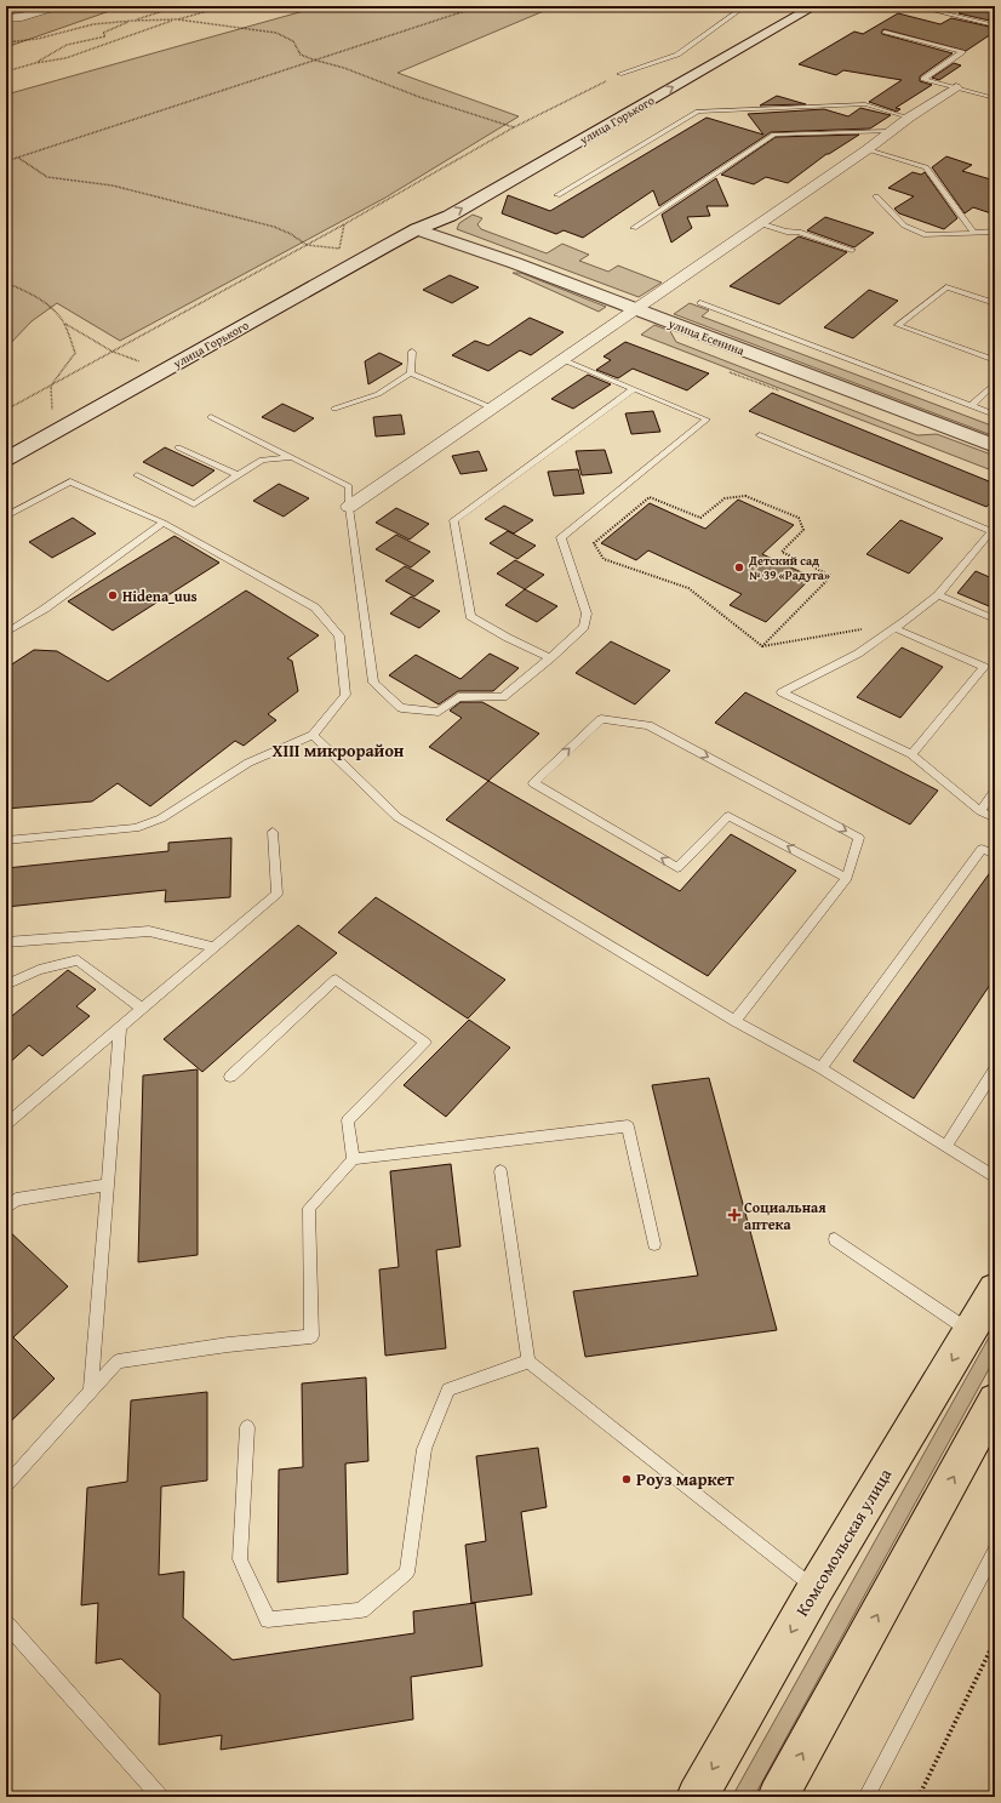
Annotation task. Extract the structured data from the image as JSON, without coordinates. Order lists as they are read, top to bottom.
{
  "streets": {
    "main road": ["улица Горького", "улица Есенина", "Комсомольская улица"]
  },
  "crossings": [
    ["улица Горького", "улица Есенина"]
  ],
  "districts": ["XIII микрорайон"],
  "places": {
    "other": ["Детский сад № 39 «Радуга»", "Hidena_uus", "Роуз маркет"],
    "health": ["Социальная аптека"]
  }
}
